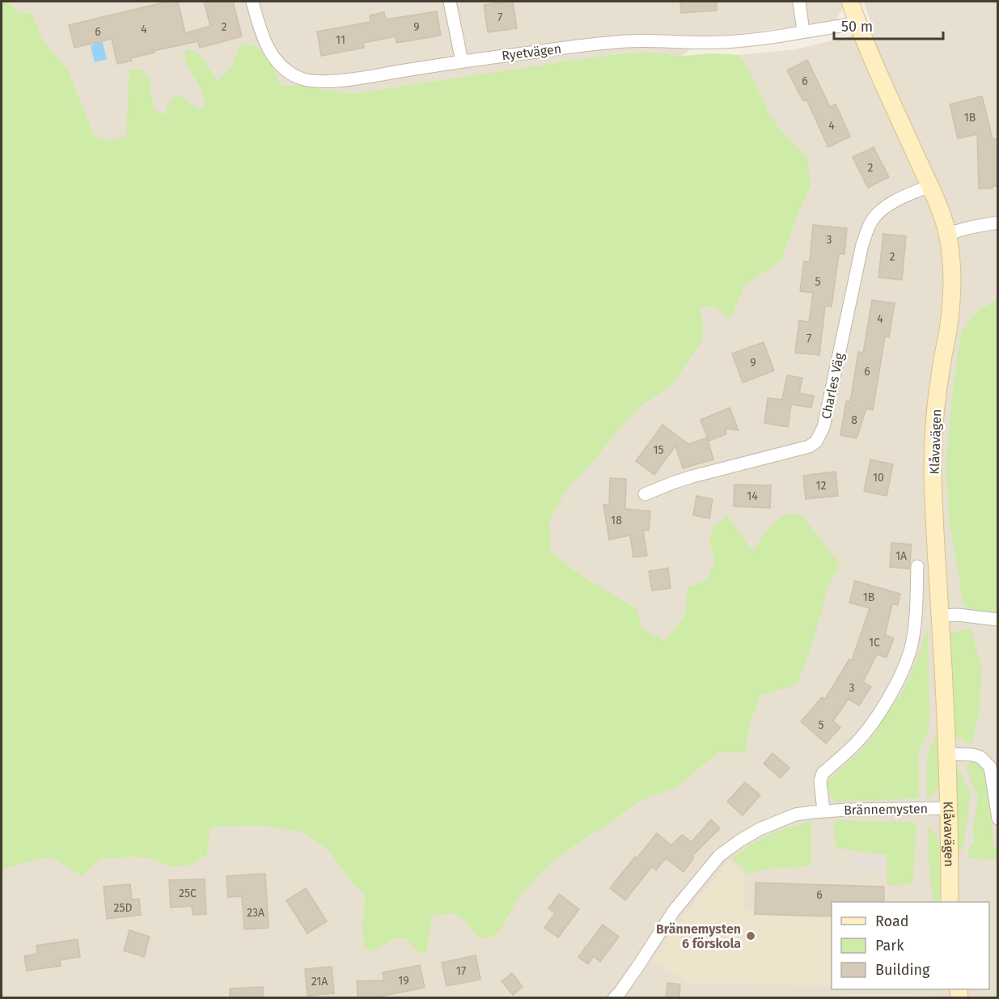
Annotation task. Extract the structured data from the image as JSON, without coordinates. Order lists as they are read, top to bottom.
{
  "streets": {
    "street": [
      "Ryetvägen",
      "Charles Väg",
      "Klåvavägen",
      "Brännemysten"
    ]
  },
  "crossings": [
    ["Ryetvägen", "Klåvavägen"],
    ["Charles Väg", "Klåvavägen"],
    ["Klåvavägen", "Brännemysten"]
  ],
  "places": ["Brännemysten 6 förskola"],
  "house_numbers": [
    "7",
    "2",
    "9",
    "4",
    "6",
    "11",
    "6",
    "1B",
    "4",
    "2",
    "3",
    "2",
    "5",
    "4",
    "7",
    "9",
    "6",
    "8",
    "15",
    "10",
    "12",
    "14",
    "18",
    "1A",
    "1B",
    "1C",
    "3",
    "5",
    "25C",
    "6",
    "25D",
    "23A",
    "17",
    "19",
    "21A"
  ],
  "legend": ["Road", "Park", "Building"],
  "scale_bar": "50 m"
}
